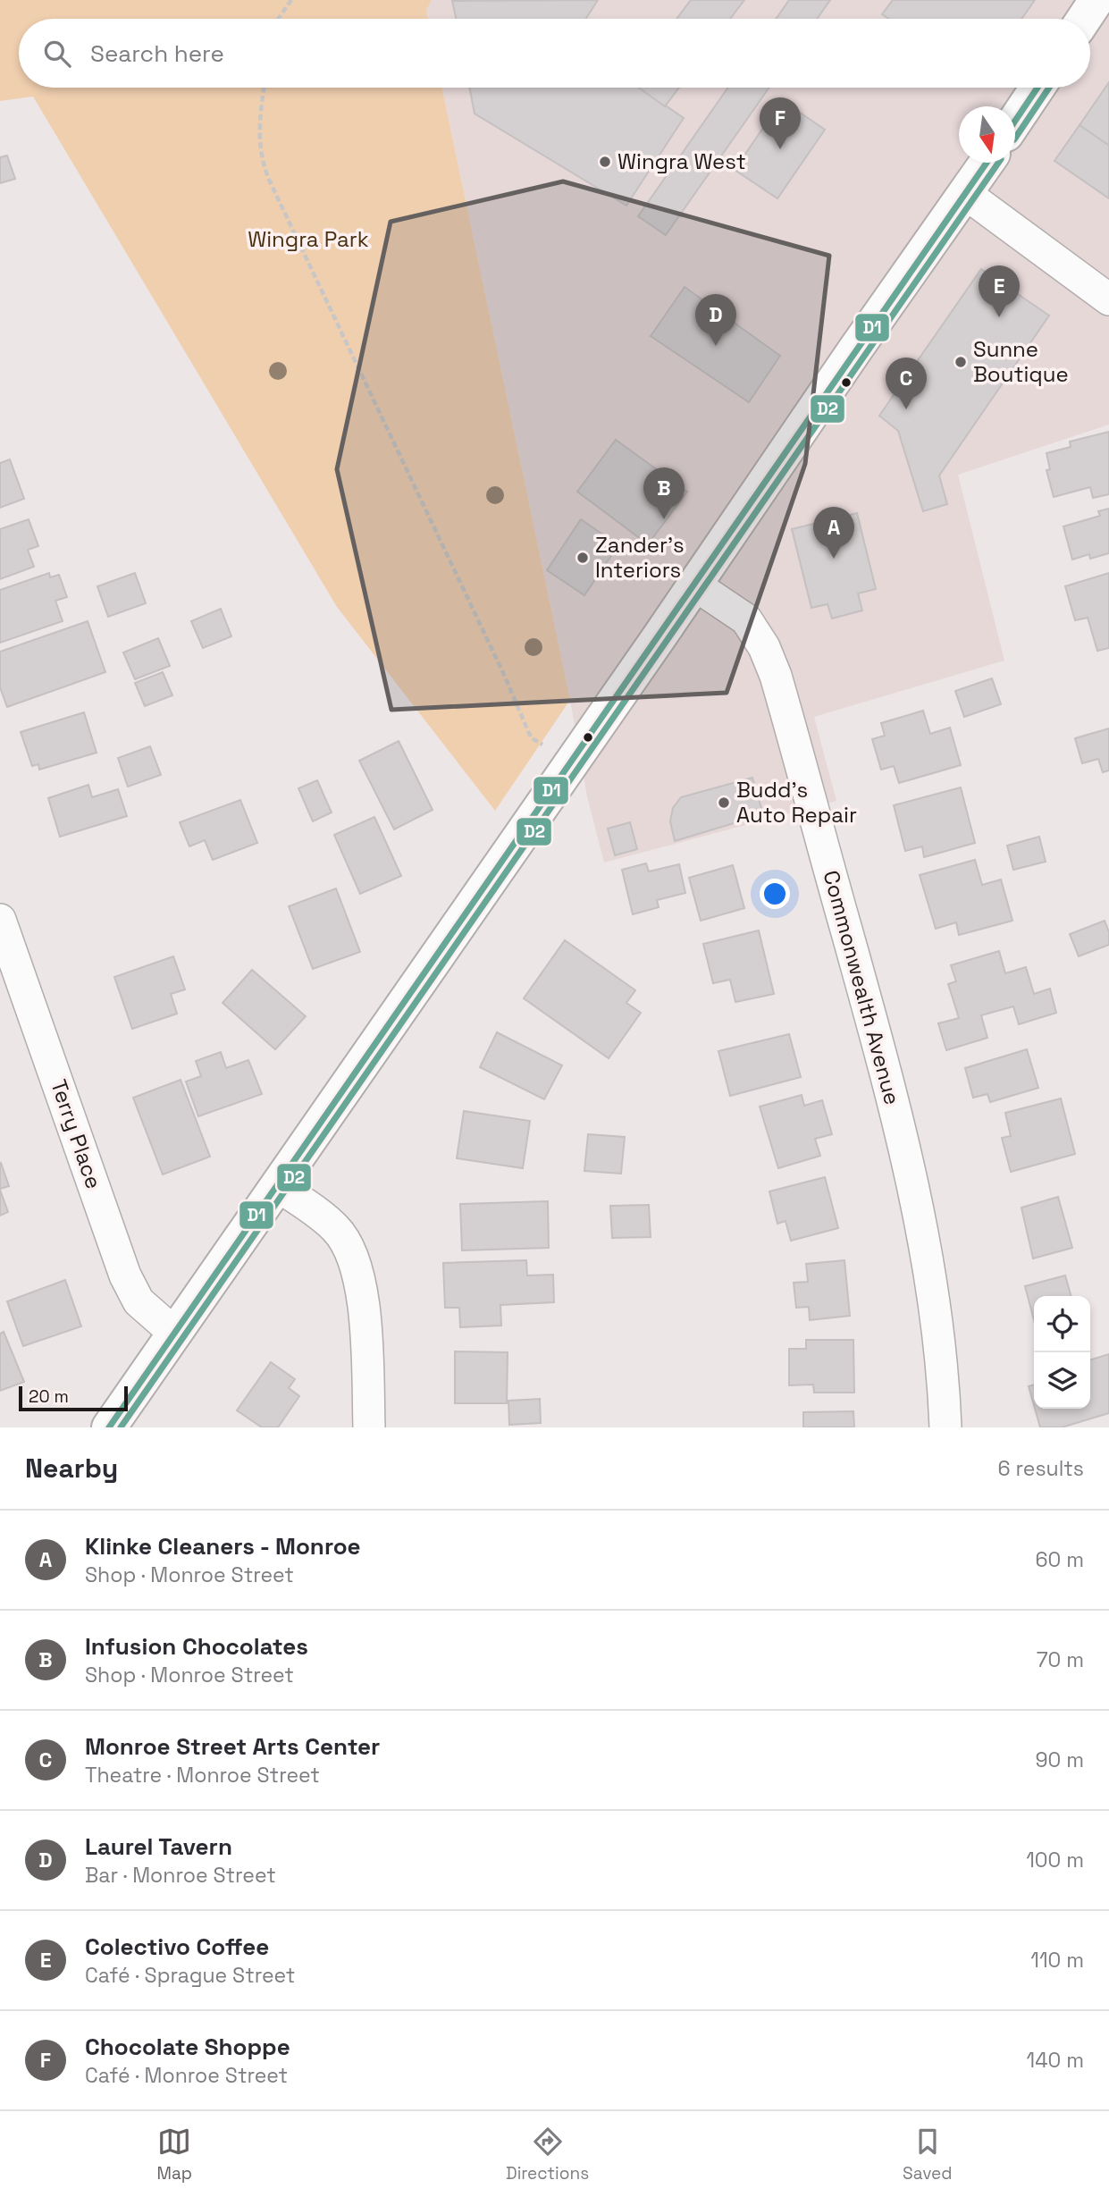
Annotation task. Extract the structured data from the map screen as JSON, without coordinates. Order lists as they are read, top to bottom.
{
  "streets": {
    "street": ["Commonwealth Avenue", "Terry Place"]
  },
  "parks": ["Wingra Park"],
  "places": [
    "Wingra West",
    "Sunne Boutique",
    "Zander's Interiors",
    "Budd's Auto Repair"
  ],
  "lines": ["transit line D1", "transit line D2"],
  "scale_bar": "20 m",
  "north": "bottom",
  "page": {
    "search": "Search here",
    "pins": [
      "F",
      "E",
      "D",
      "C",
      "B",
      "A"
    ],
    "scale": "20 m",
    "heading": ["Nearby", "6 results"],
    "list": [
      {
        "mark": "A",
        "name": "Klinke Cleaners - Monroe",
        "note": "Shop · Monroe Street",
        "value": "60 m"
      },
      {
        "mark": "B",
        "name": "Infusion Chocolates",
        "note": "Shop · Monroe Street",
        "value": "70 m"
      },
      {
        "mark": "C",
        "name": "Monroe Street Arts Center",
        "note": "Theatre · Monroe Street",
        "value": "90 m"
      },
      {
        "mark": "D",
        "name": "Laurel Tavern",
        "note": "Bar · Monroe Street",
        "value": "100 m"
      },
      {
        "mark": "E",
        "name": "Colectivo Coffee",
        "note": "Café · Sprague Street",
        "value": "110 m"
      },
      {
        "mark": "F",
        "name": "Chocolate Shoppe",
        "note": "Café · Monroe Street",
        "value": "140 m"
      }
    ],
    "nav": ["Map", "Directions", "Saved"]
  }
}
